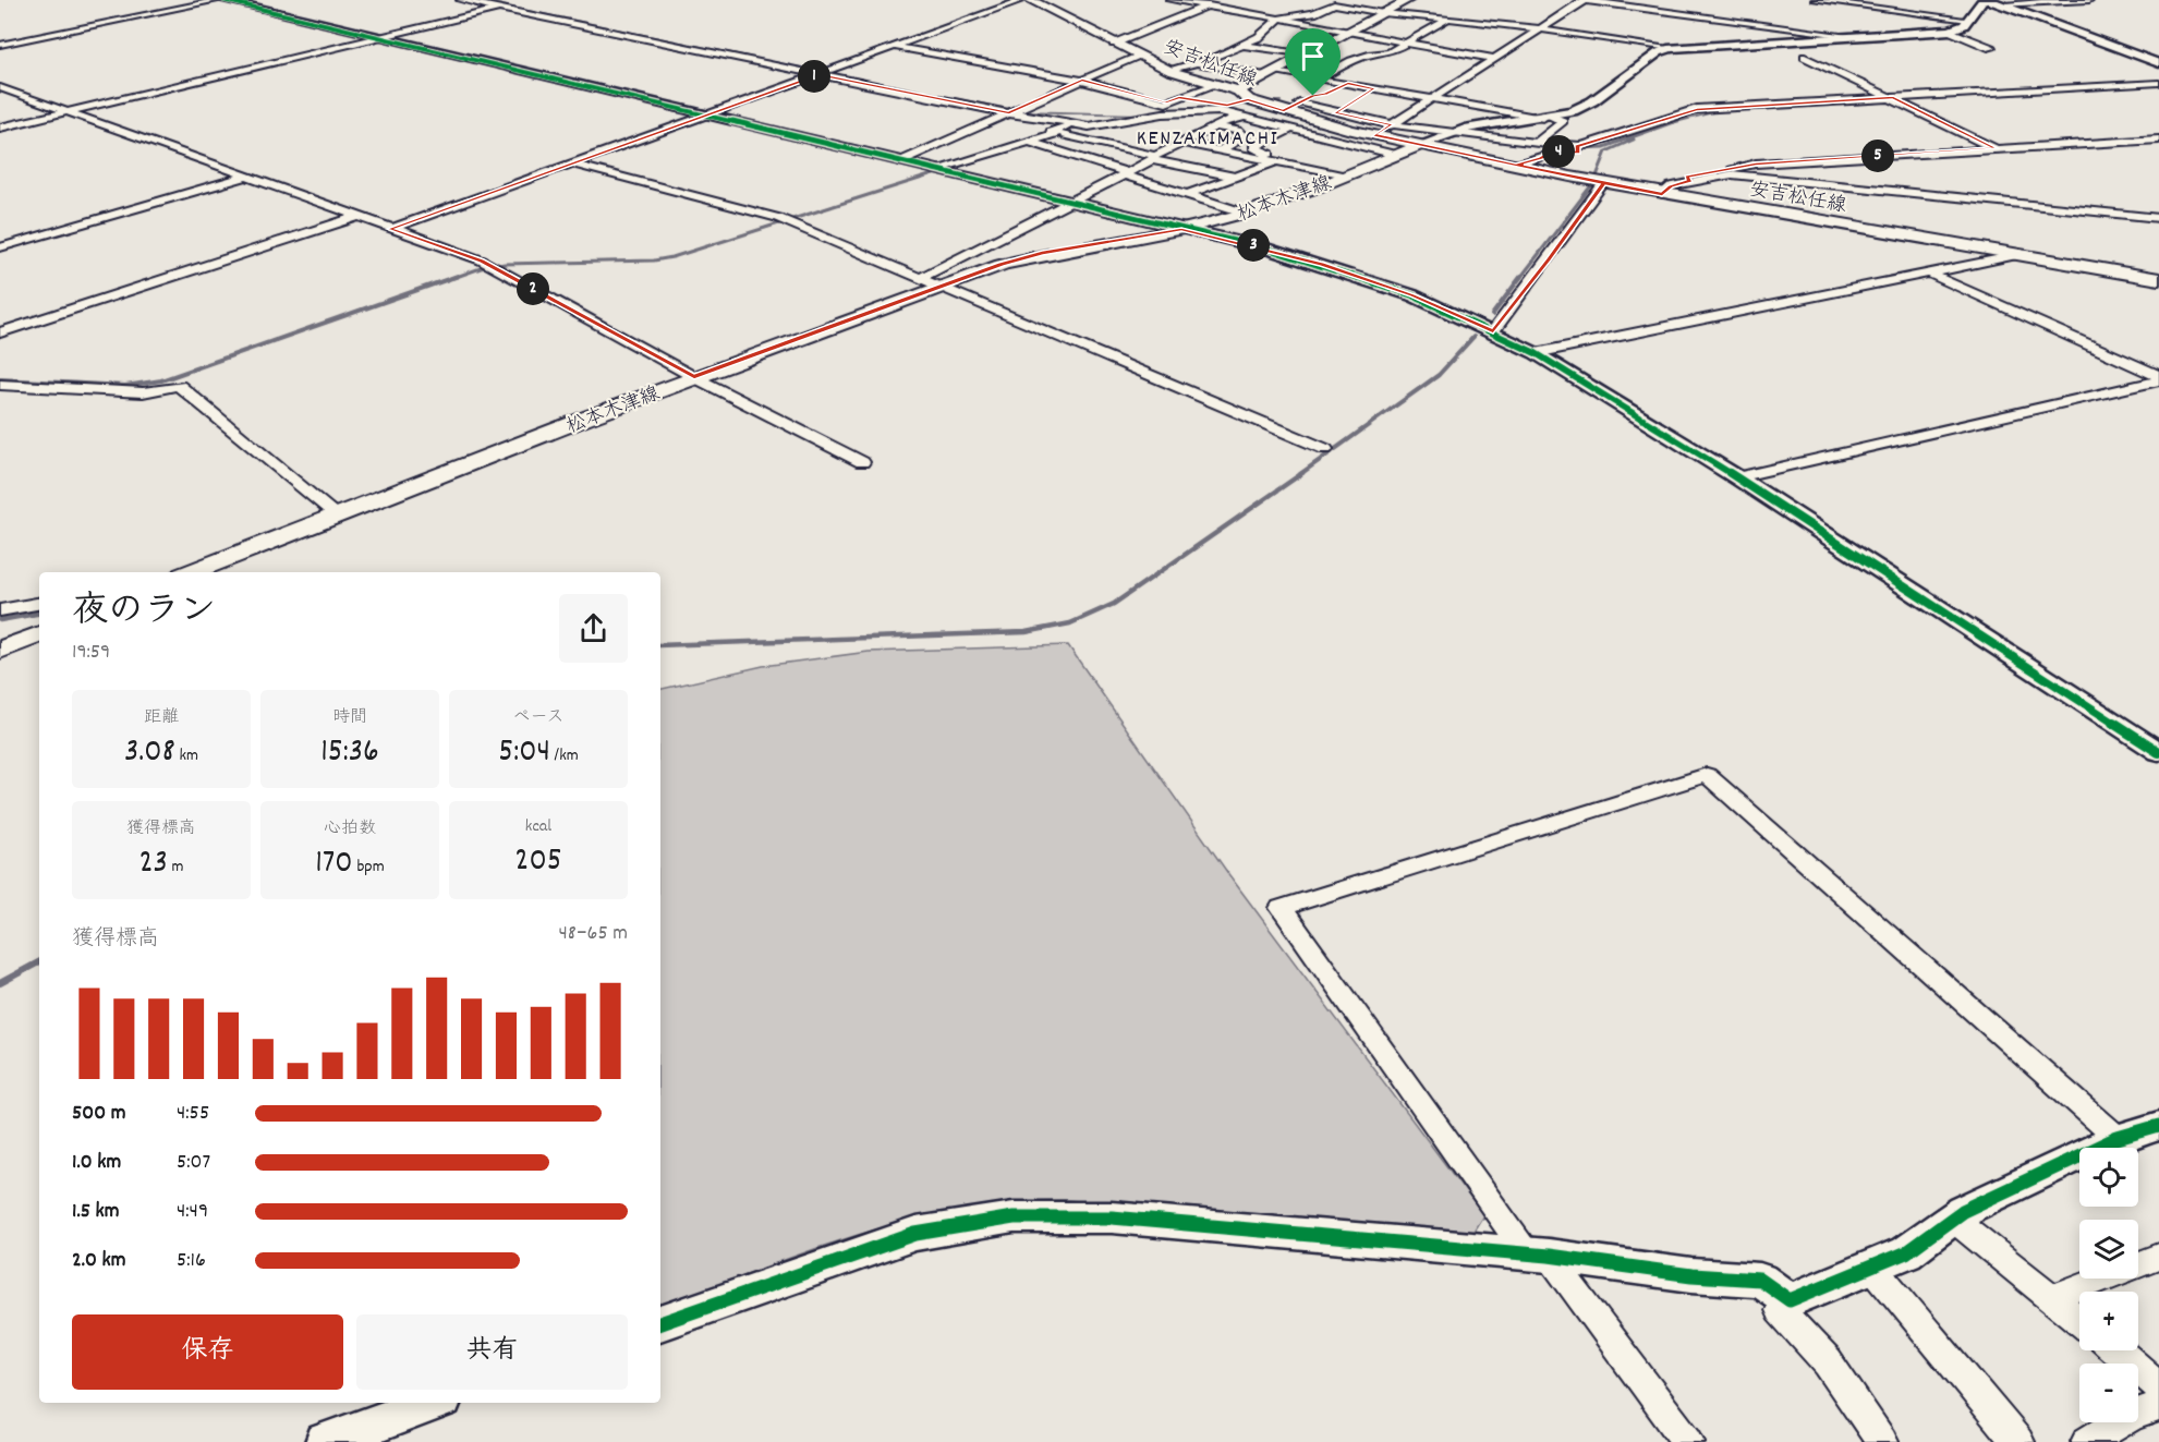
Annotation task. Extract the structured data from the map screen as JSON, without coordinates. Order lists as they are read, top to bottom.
{
  "streets": {
    "main road": ["安吉松任線", "松本木津線"]
  },
  "crossings": [
    ["安吉松任線", "松本木津線"]
  ],
  "districts": ["KENZAKIMACHI"],
  "page": {
    "pins": [
      "1",
      "4",
      "5",
      "3",
      "2"
    ],
    "heading": ["夜のラン", "19:59"],
    "stats": [
      ["距離", "3.08 km"],
      ["時間", "15:36"],
      ["ペース", "5:04 /km"],
      ["獲得標高", "23 m"],
      ["心拍数", "170 bpm"],
      ["kcal", "205"]
    ],
    "chart": ["獲得標高", "48–65 m"],
    "list": [
      {
        "name": "500 m",
        "note": "4:55"
      },
      {
        "name": "1.0 km",
        "note": "5:07"
      },
      {
        "name": "1.5 km",
        "note": "4:49"
      },
      {
        "name": "2.0 km",
        "note": "5:16"
      }
    ],
    "map_buttons": ["+", "−"],
    "buttons": ["保存", "共有"]
  }
}
